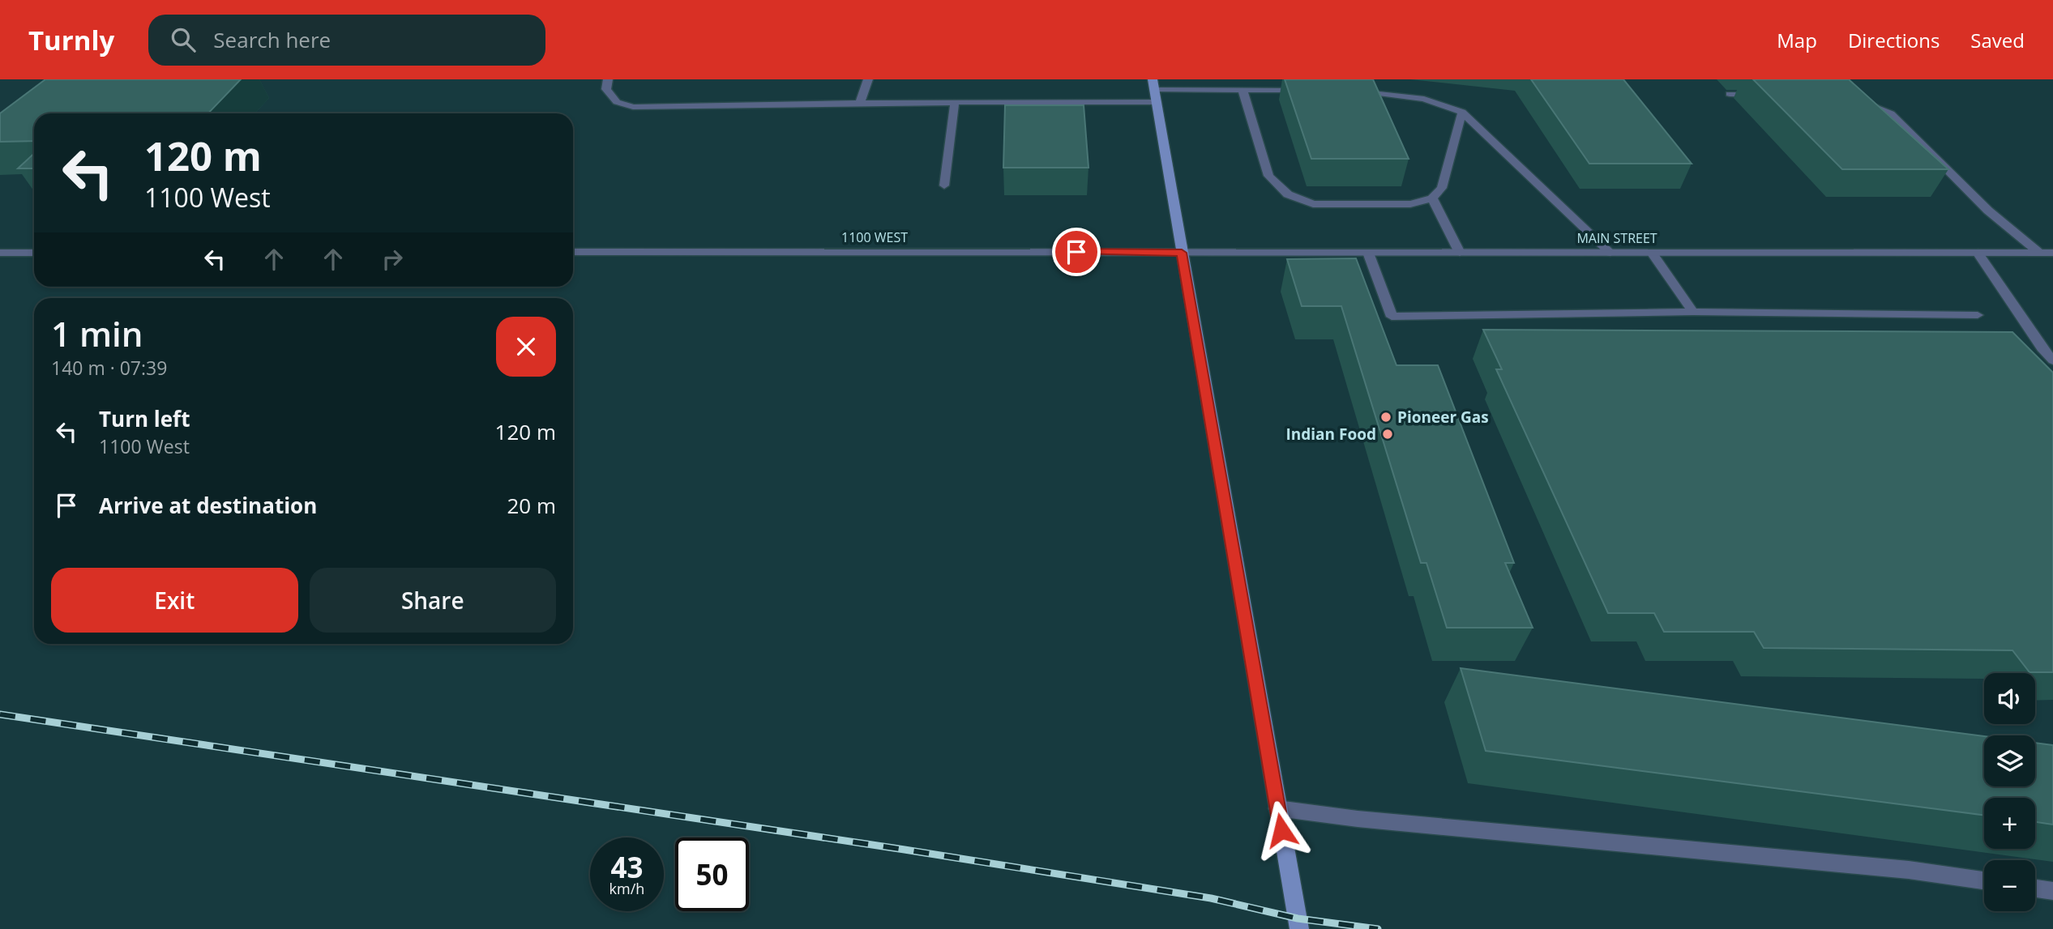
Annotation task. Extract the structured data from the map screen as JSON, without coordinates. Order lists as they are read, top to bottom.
{
  "streets": {
    "street": ["1100 WEST", "MAIN STREET"]
  },
  "crossings": [
    ["1100 WEST", "MAIN STREET"]
  ],
  "places": ["Pioneer Gas", "Indian Food"],
  "page": {
    "header": "Turnly",
    "search": "Search here",
    "nav": ["Map", "Directions", "Saved"],
    "turn": ["120 m", "1100 West"],
    "heading": ["1 min", "140 m · 07:39"],
    "list": [
      {
        "name": "Turn left",
        "note": "1100 West",
        "value": "120 m"
      },
      {
        "name": "Arrive at destination",
        "value": "20 m"
      }
    ],
    "buttons": ["Exit", "Share"],
    "map_buttons": ["+", "−"],
    "speed": "43 km/h",
    "limit": "50"
  }
}
